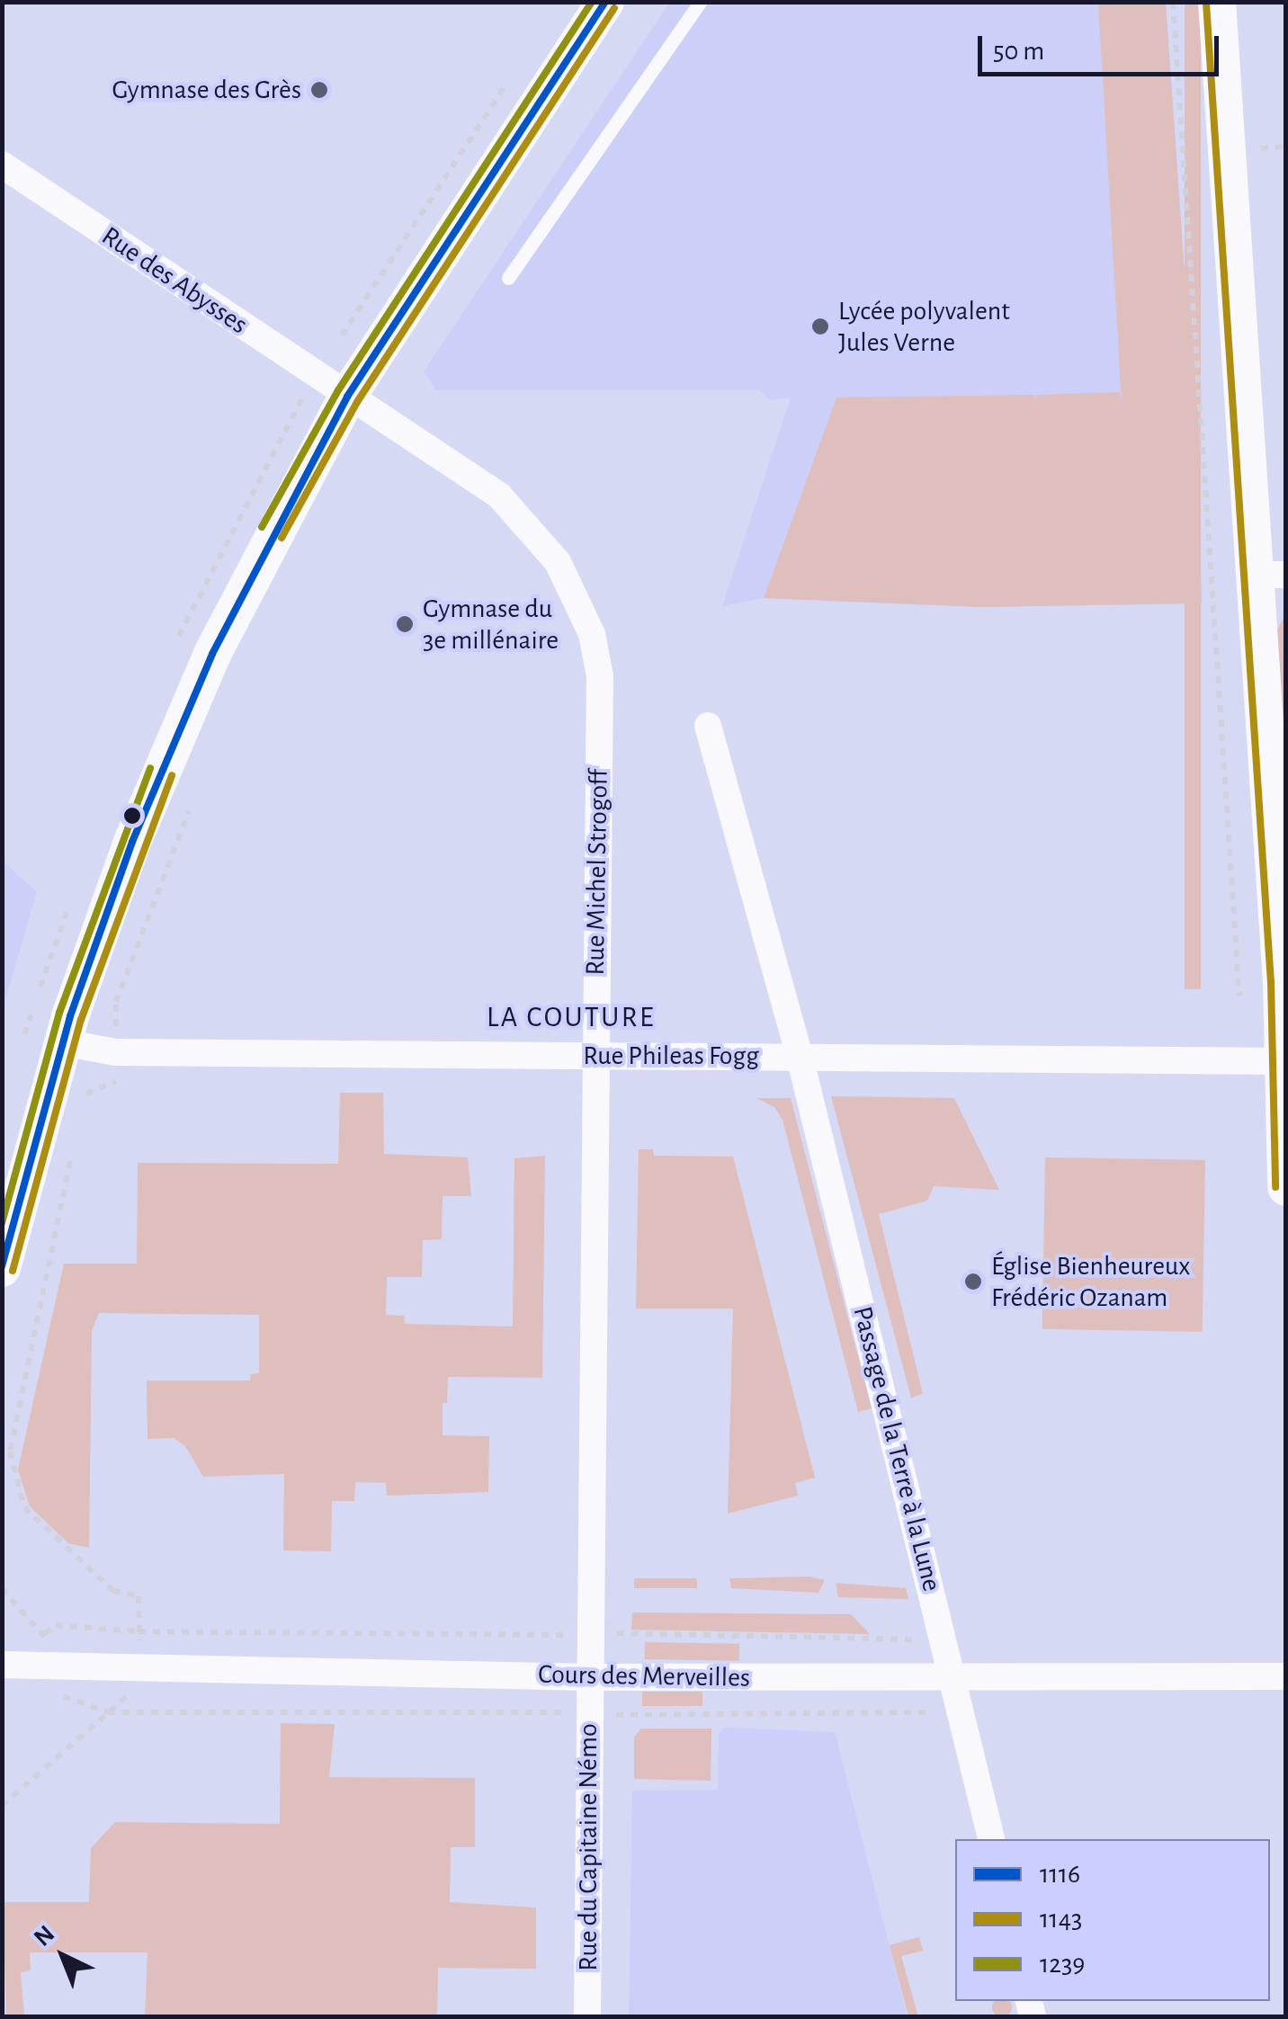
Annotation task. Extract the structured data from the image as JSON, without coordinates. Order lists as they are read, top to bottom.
{
  "streets": {
    "street": [
      "Rue des Abysses",
      "Rue Michel Strogoff",
      "Rue Phileas Fogg",
      "Passage de la Terre à la Lune",
      "Cours des Merveilles",
      "Rue du Capitaine Némo"
    ]
  },
  "crossings": [
    ["Rue des Abysses", "Rue Michel Strogoff"],
    ["Rue Michel Strogoff", "Rue Phileas Fogg"],
    ["Rue Michel Strogoff", "Cours des Merveilles"],
    ["Rue Michel Strogoff", "Rue du Capitaine Némo"],
    ["Rue Phileas Fogg", "Passage de la Terre à la Lune"],
    ["Passage de la Terre à la Lune", "Cours des Merveilles"],
    ["Cours des Merveilles", "Rue du Capitaine Némo"]
  ],
  "districts": ["LA COUTURE"],
  "places": [
    "Gymnase des Grès",
    "Lycée polyvalent Jules Verne",
    "Gymnase du 3e millénaire",
    "Église Bienheureux Frédéric Ozanam"
  ],
  "lines": ["transit line 1116", "transit line 1239", "transit line 1143"],
  "legend": ["1116", "1143", "1239"],
  "scale_bar": "50 m",
  "north": "top left"
}
